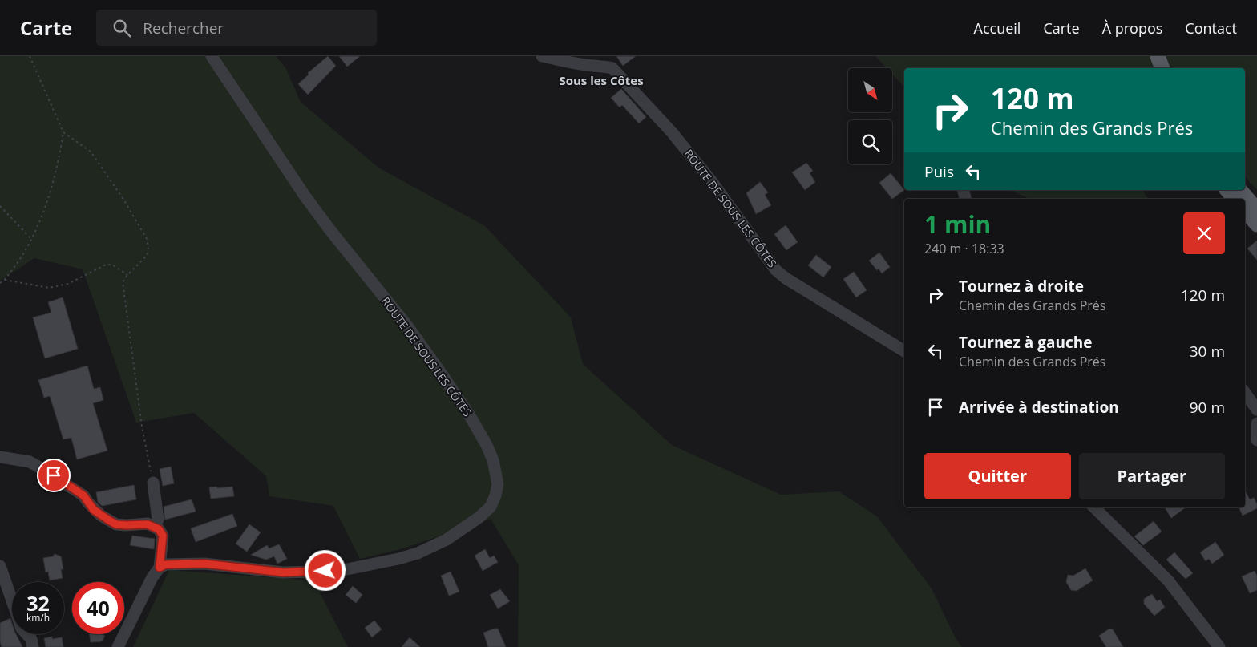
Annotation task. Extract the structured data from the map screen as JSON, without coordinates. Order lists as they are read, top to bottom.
{
  "streets": {
    "street": ["ROUTE DE SOUS LES CÔTES"]
  },
  "districts": ["Sous les Côtes"],
  "north": "bottom right",
  "page": {
    "header": "Carte",
    "search": "Rechercher",
    "nav": [
      "Accueil",
      "Carte",
      "À propos",
      "Contact"
    ],
    "turn": ["120 m", "Chemin des Grands Prés"],
    "then": "Puis",
    "heading": ["1 min", "240 m · 18:33"],
    "list": [
      {
        "name": "Tournez à droite",
        "note": "Chemin des Grands Prés",
        "value": "120 m"
      },
      {
        "name": "Tournez à gauche",
        "note": "Chemin des Grands Prés",
        "value": "30 m"
      },
      {
        "name": "Arrivée à destination",
        "value": "90 m"
      }
    ],
    "buttons": ["Quitter", "Partager"],
    "speed": "32 km/h",
    "limit": "40"
  }
}
